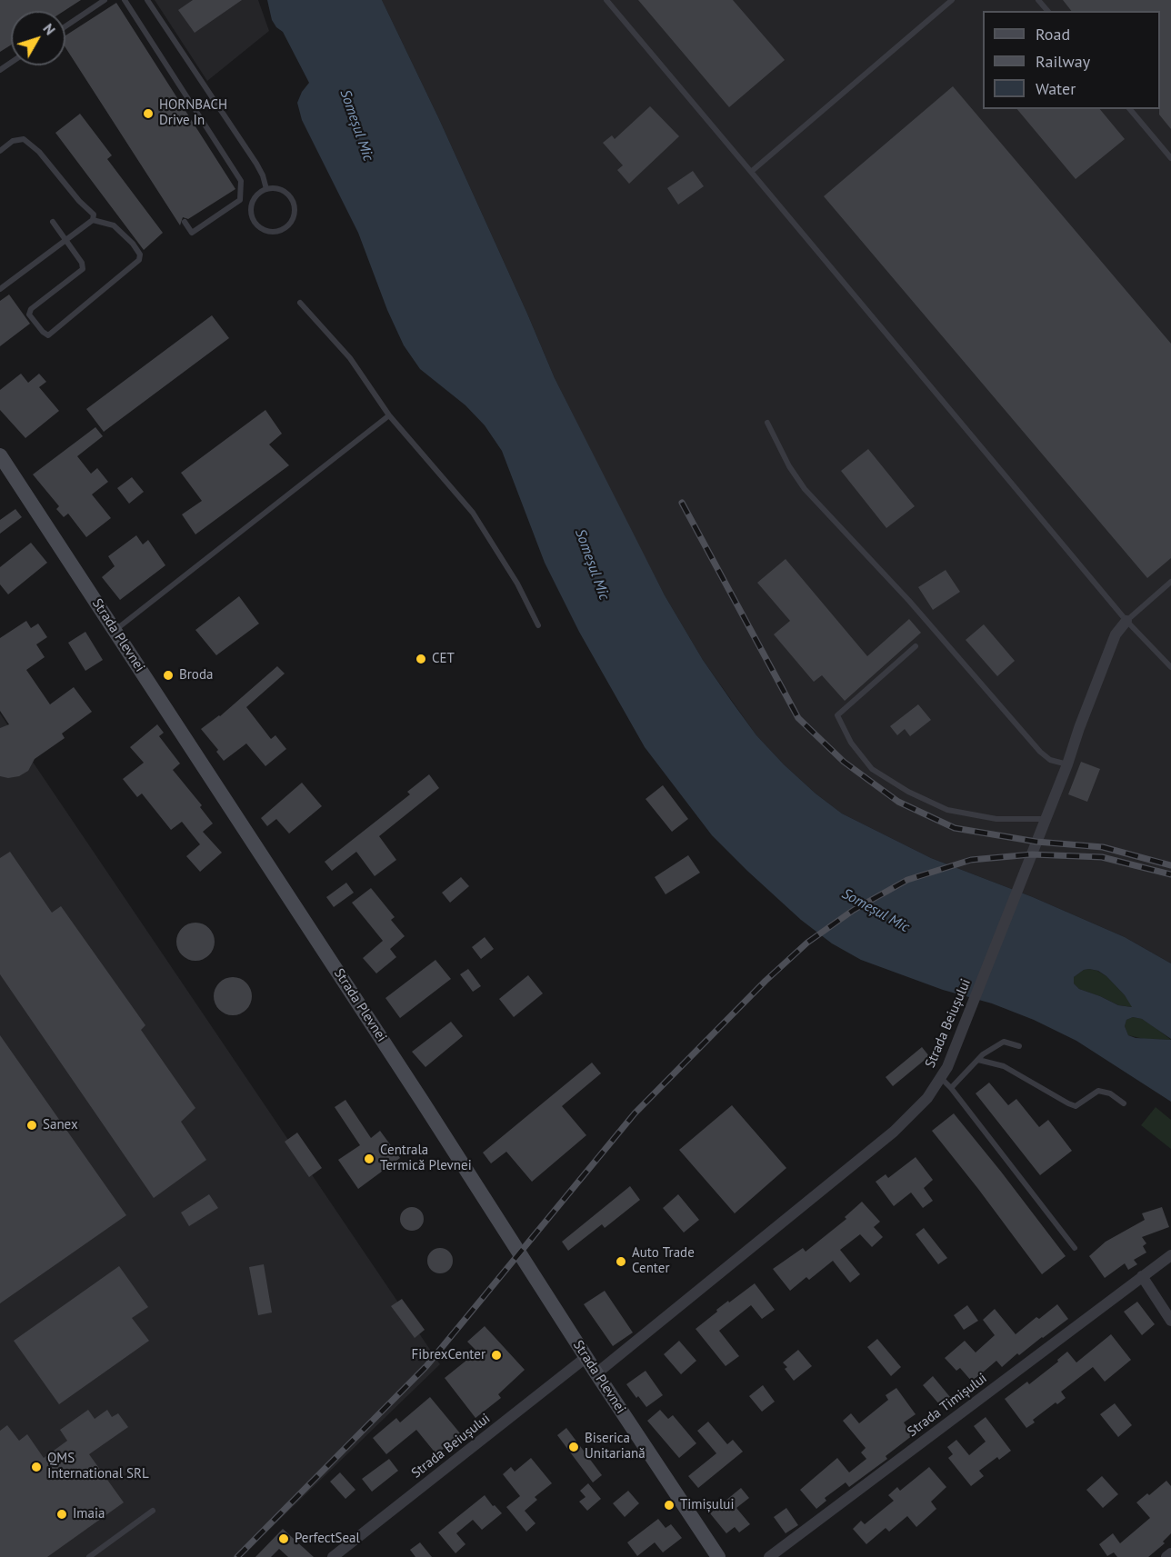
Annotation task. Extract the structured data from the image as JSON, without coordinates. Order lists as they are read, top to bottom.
{
  "streets": {
    "main road": ["Strada Plevnei"],
    "street": ["Strada Beiușului", "Strada Timișului"]
  },
  "crossings": [
    ["Strada Plevnei", "Strada Beiușului"]
  ],
  "water": ["Someșul Mic"],
  "places": [
    "HORNBACH Drive In",
    "CET",
    "Broda",
    "Sanex",
    "Centrala Termică Plevnei",
    "Auto Trade Center",
    "FibrexCenter",
    "Biserica Unitariană",
    "QMS International SRL",
    "Timișului",
    "Imaia",
    "PerfectSeal"
  ],
  "legend": ["Road", "Railway", "Water"],
  "north": "top right"
}
